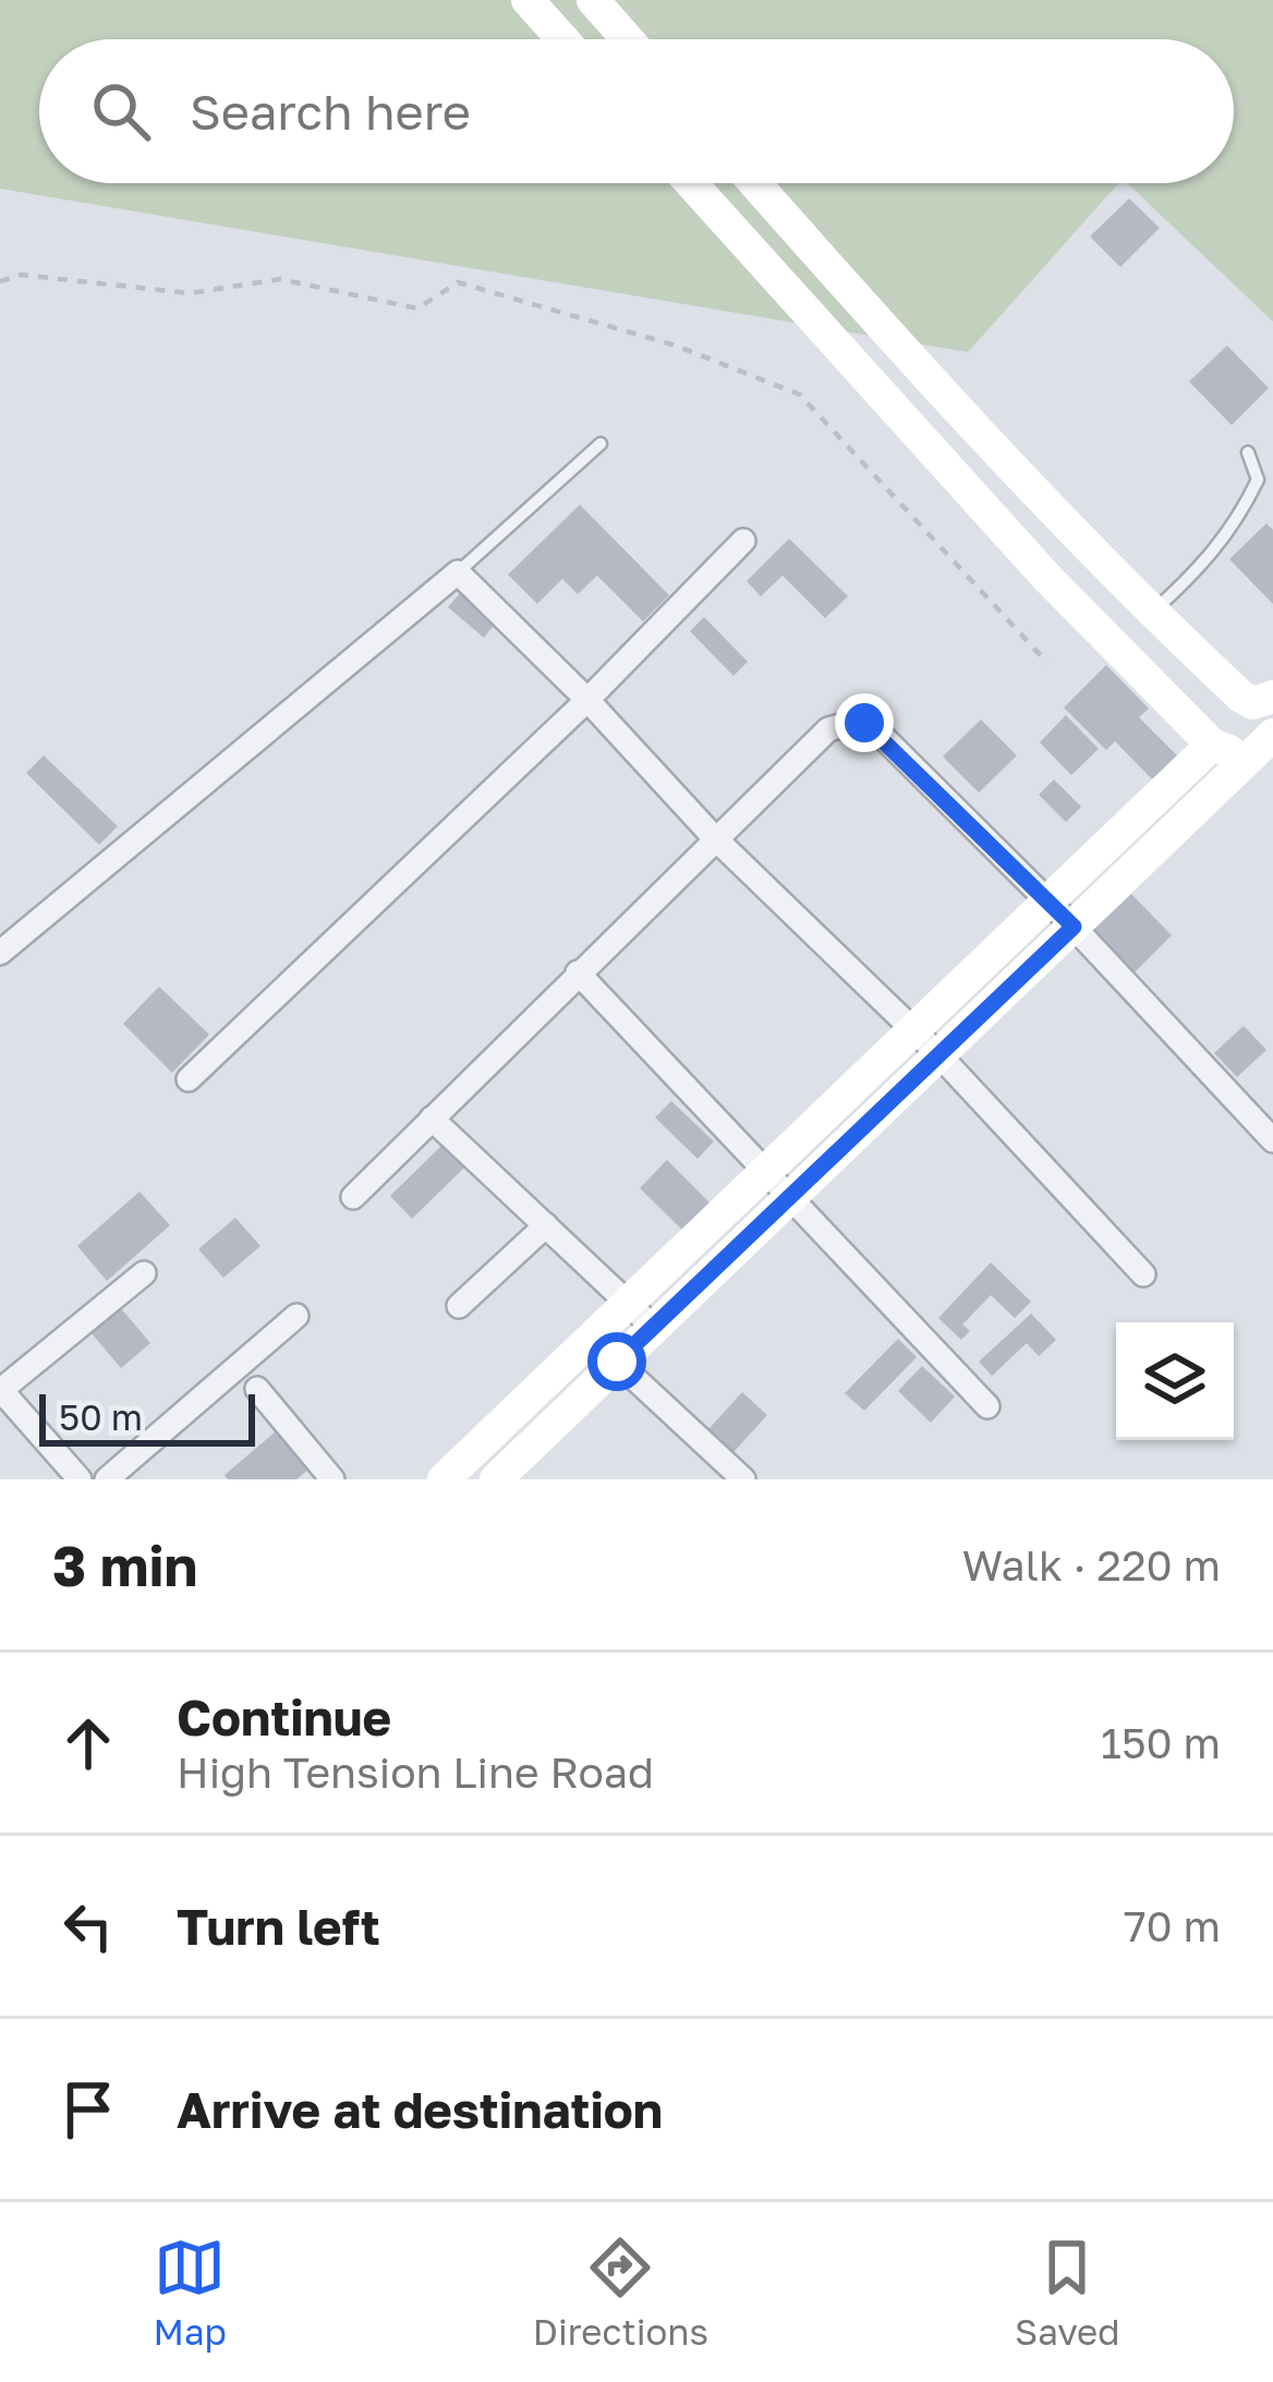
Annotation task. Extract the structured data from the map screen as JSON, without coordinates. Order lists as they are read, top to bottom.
{
  "scale_bar": "50 m",
  "page": {
    "search": "Search here",
    "scale": "50 m",
    "heading": ["3 min", "Walk · 220 m"],
    "list": [
      ["Continue", "High Tension Line Road", "150 m"],
      ["Turn left", "70 m"],
      "Arrive at destination"
    ],
    "nav": ["Map", "Directions", "Saved"]
  }
}
